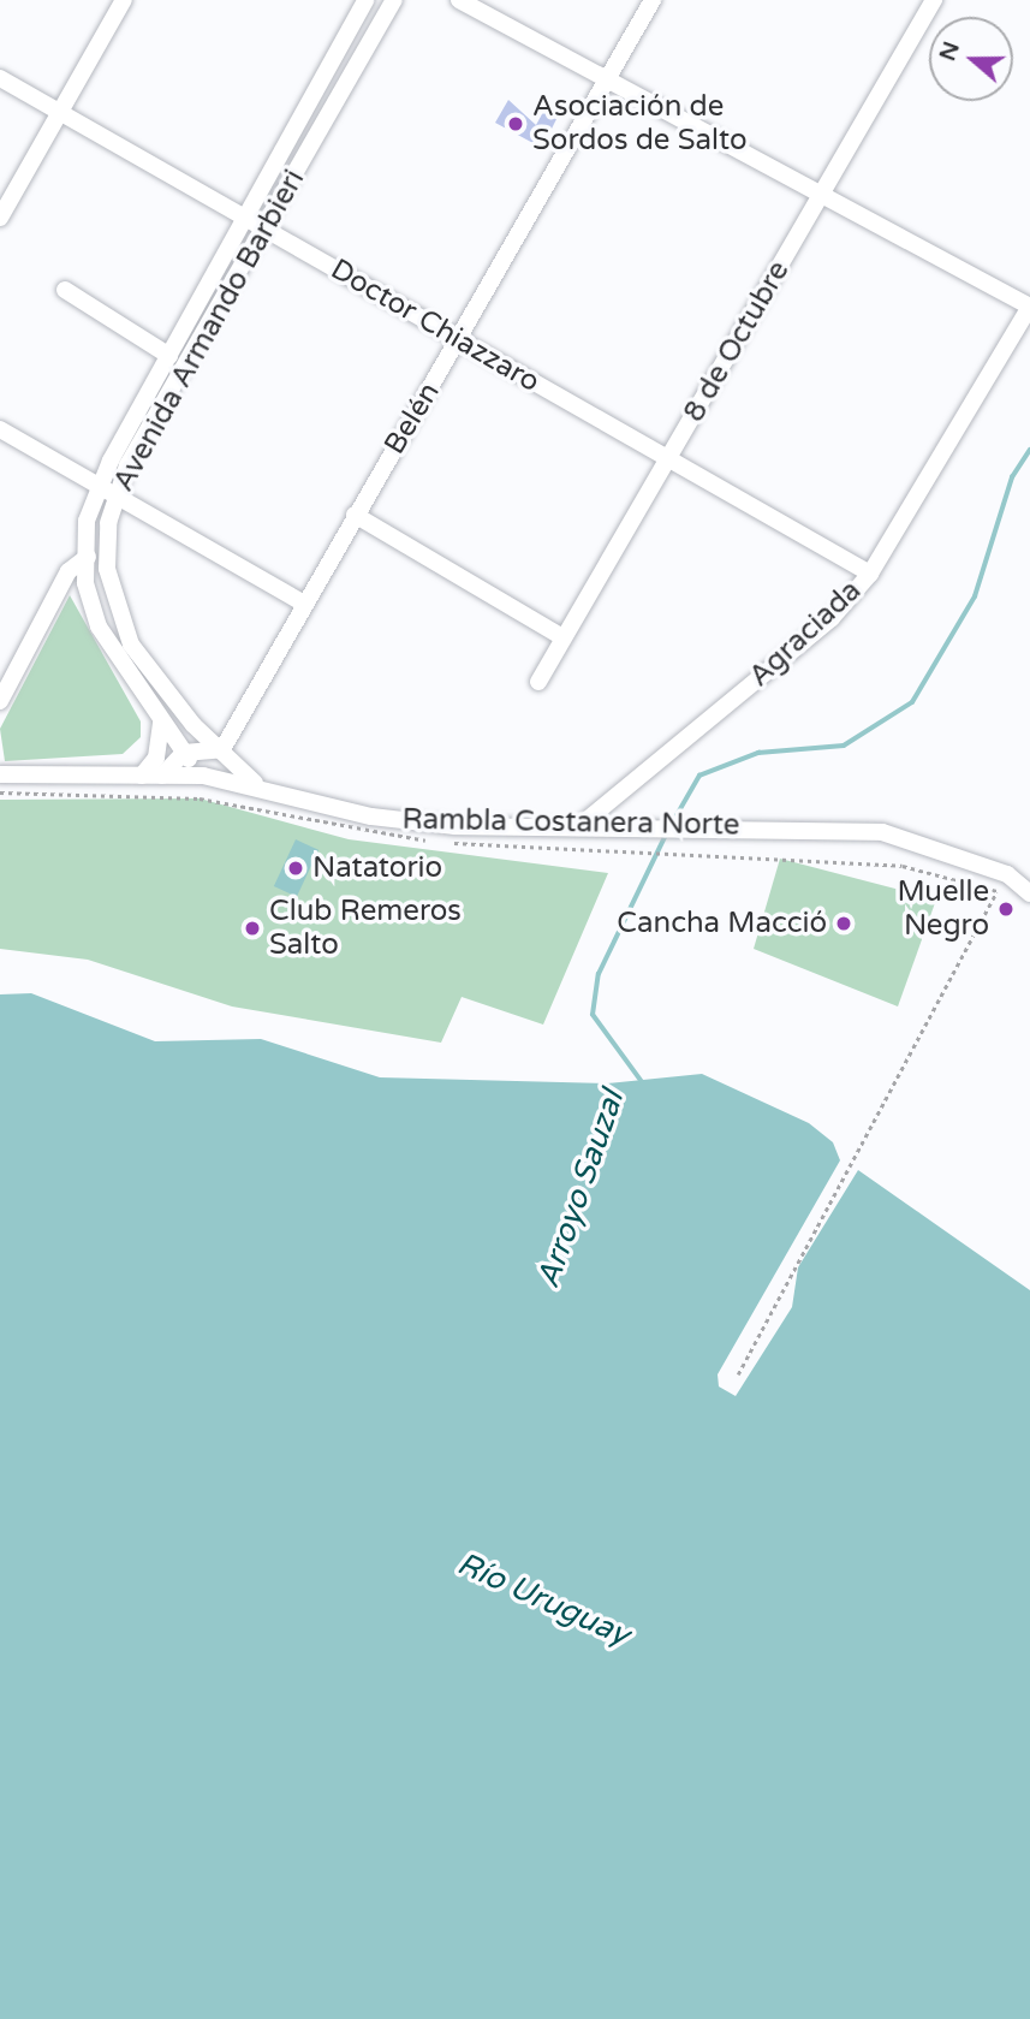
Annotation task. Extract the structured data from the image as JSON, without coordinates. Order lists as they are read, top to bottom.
{
  "streets": {
    "street": [
      "Doctor Chiazzaro",
      "Avenida Armando Barbieri",
      "8 de Octubre",
      "Belén",
      "Agraciada",
      "Rambla Costanera Norte"
    ]
  },
  "crossings": [
    ["Doctor Chiazzaro", "Avenida Armando Barbieri"],
    ["Doctor Chiazzaro", "8 de Octubre"],
    ["Doctor Chiazzaro", "Belén"],
    ["Doctor Chiazzaro", "Agraciada"],
    ["Avenida Armando Barbieri", "Belén"],
    ["Avenida Armando Barbieri", "Rambla Costanera Norte"],
    ["Agraciada", "Rambla Costanera Norte"]
  ],
  "water": ["Arroyo Sauzal", "Río Uruguay"],
  "places": [
    "Asociación de Sordos de Salto",
    "Natatorio",
    "Muelle Negro",
    "Cancha Macció",
    "Club Remeros Salto"
  ],
  "north": "left"
}
